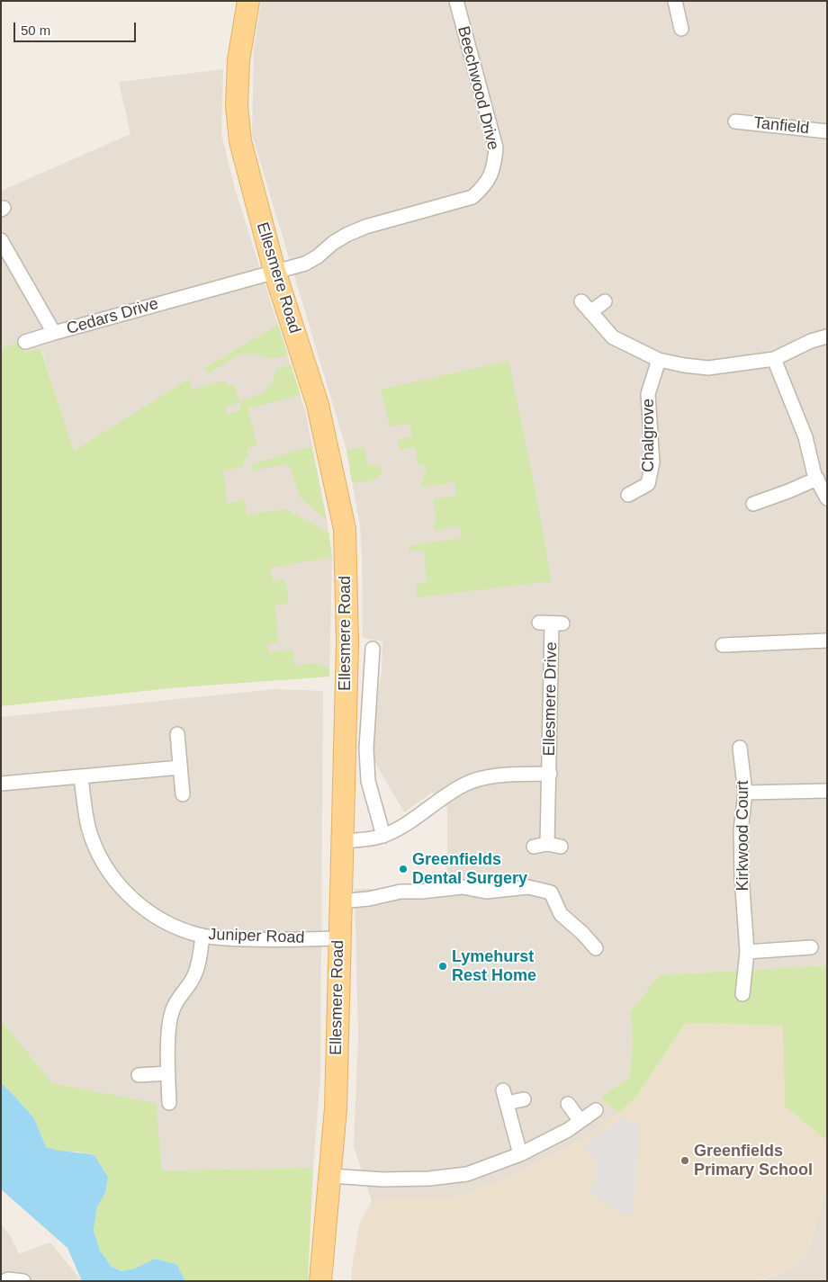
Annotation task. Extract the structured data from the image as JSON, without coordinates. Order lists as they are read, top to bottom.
{
  "streets": {
    "main road": ["Ellesmere Road"],
    "street": [
      "Beechwood Drive",
      "Tanfield",
      "Cedars Drive",
      "Chalgrove",
      "Ellesmere Drive",
      "Kirkwood Court",
      "Juniper Road"
    ]
  },
  "crossings": [
    ["Beechwood Drive", "Ellesmere Road"],
    ["Beechwood Drive", "Cedars Drive"],
    ["Ellesmere Road", "Cedars Drive"],
    ["Ellesmere Road", "Ellesmere Drive"],
    ["Ellesmere Road", "Juniper Road"]
  ],
  "places": ["Greenfields Dental Surgery", "Lymehurst Rest Home", "Greenfields Primary School"],
  "scale_bar": "50 m"
}
